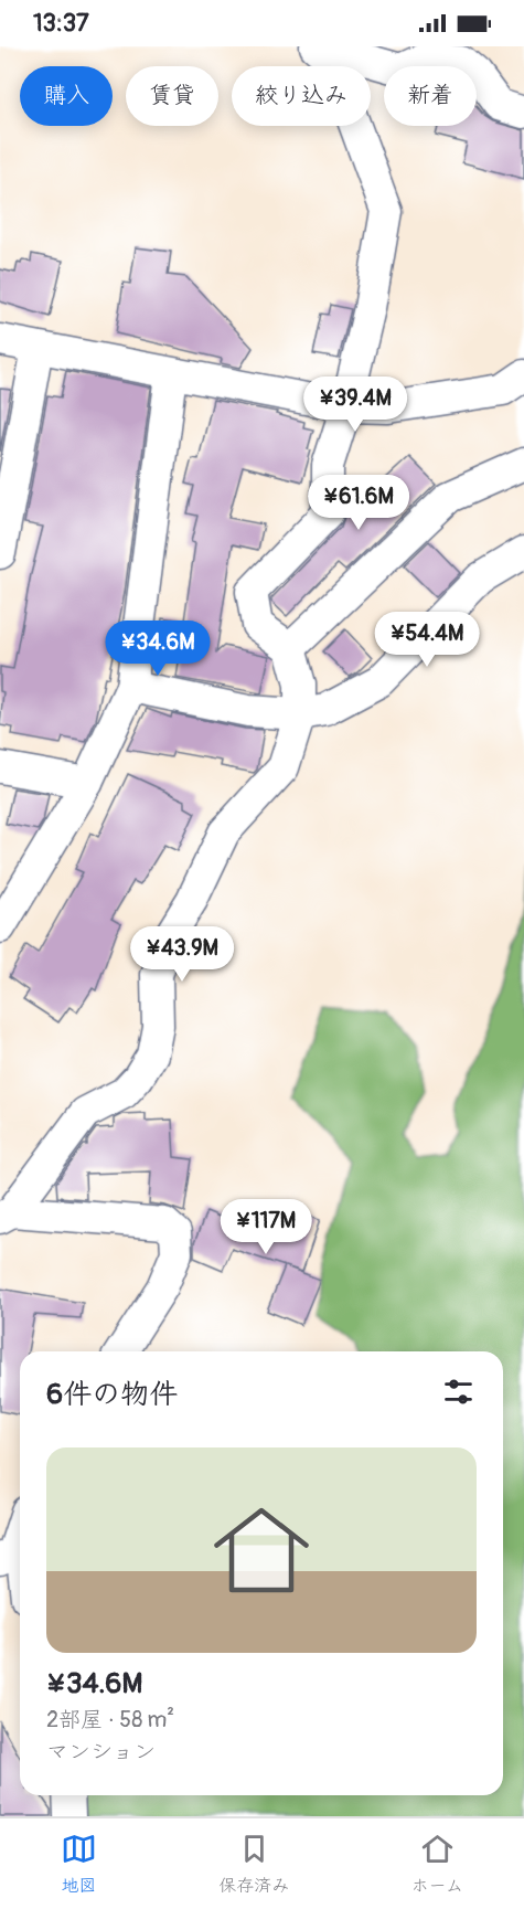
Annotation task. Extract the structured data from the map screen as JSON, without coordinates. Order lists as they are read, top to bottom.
{
  "page": {
    "status": "13:37",
    "chip": [
      "購入",
      "賃貸",
      "絞り込み",
      "新着"
    ],
    "price": [
      "¥39.4M",
      "¥61.6M",
      "¥54.4M",
      "¥34.6M",
      "¥43.9M",
      "¥117M"
    ],
    "heading": "6件の物件",
    "list": [
      {
        "name": "¥34.6M",
        "note": "2部屋 · 58 m² · マンション"
      }
    ],
    "tabs": ["地図", "保存済み", "ホーム"]
  }
}
